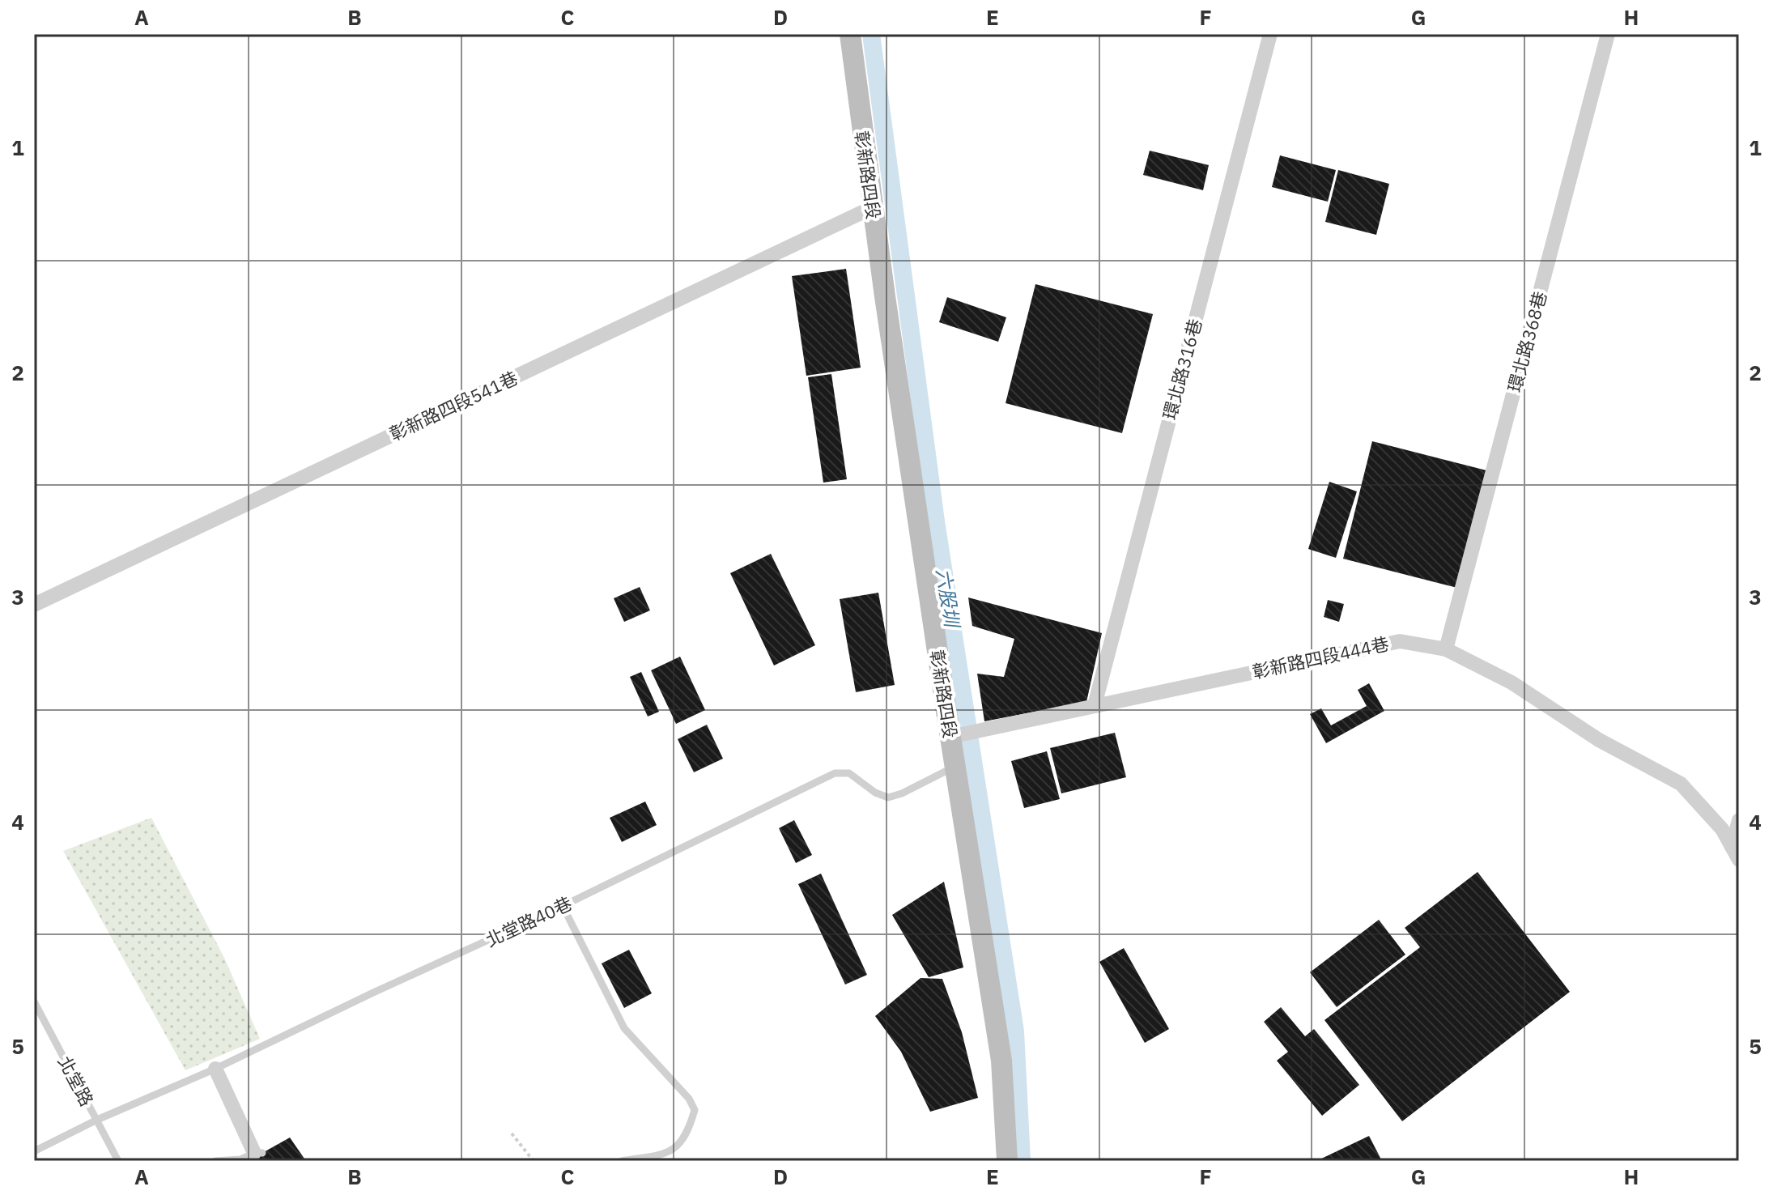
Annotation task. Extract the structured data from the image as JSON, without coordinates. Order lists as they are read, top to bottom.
{
  "streets": {
    "street": [
      "彰新路四段",
      "環北路368巷",
      "環北路316巷",
      "彰新路四段541巷",
      "彰新路四段444巷"
    ],
    "lane": ["北堂路40巷", "北堂路"]
  },
  "crossings": [
    ["彰新路四段", "彰新路四段541巷"],
    ["彰新路四段", "彰新路四段444巷"],
    ["彰新路四段", "北堂路40巷"],
    ["環北路368巷", "彰新路四段444巷"],
    ["環北路316巷", "彰新路四段444巷"],
    ["北堂路40巷", "北堂路"]
  ],
  "water": ["六股圳"],
  "grid": {
    "columns": [
      "A",
      "B",
      "C",
      "D",
      "E",
      "F",
      "G",
      "H"
    ],
    "rows": [
      "1",
      "2",
      "3",
      "4",
      "5"
    ]
  }
}
